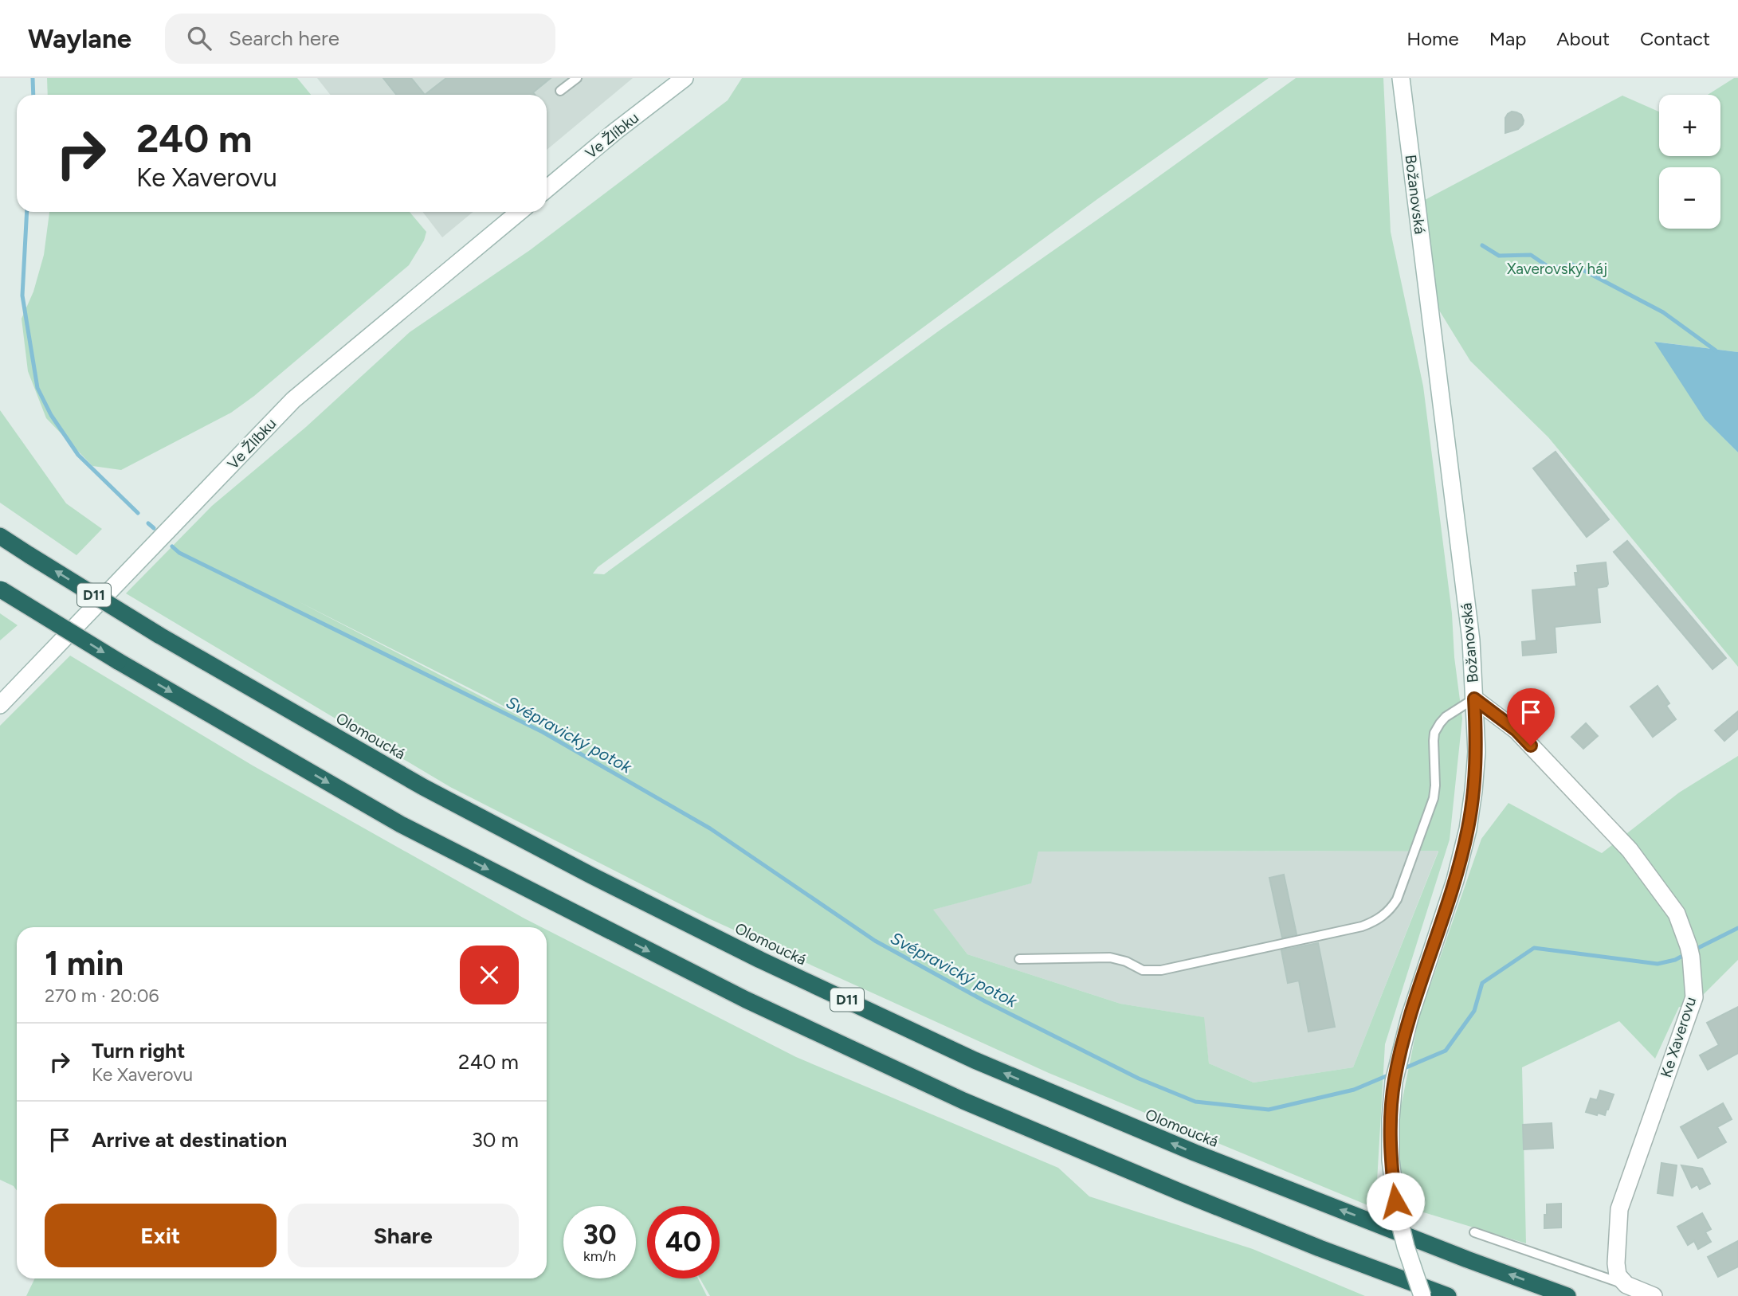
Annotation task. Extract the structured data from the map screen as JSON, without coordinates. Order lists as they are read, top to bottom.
{
  "streets": {
    "highway": ["D11", "Olomoucká"],
    "street": ["Ve Žlíbku", "Božanovská", "Ke Xaverovu"]
  },
  "crossings": [
    ["Božanovská", "Ke Xaverovu"]
  ],
  "water": ["Svépravický potok"],
  "parks": ["Xaverovský háj"],
  "page": {
    "header": "Waylane",
    "search": "Search here",
    "nav": [
      "Home",
      "Map",
      "About",
      "Contact"
    ],
    "map_buttons": ["+", "−"],
    "turn": ["240 m", "Ke Xaverovu"],
    "heading": ["1 min", "270 m · 20:06"],
    "list": [
      {
        "name": "Turn right",
        "note": "Ke Xaverovu",
        "value": "240 m"
      },
      {
        "name": "Arrive at destination",
        "value": "30 m"
      }
    ],
    "buttons": ["Exit", "Share"],
    "speed": "30 km/h",
    "limit": "40"
  }
}
